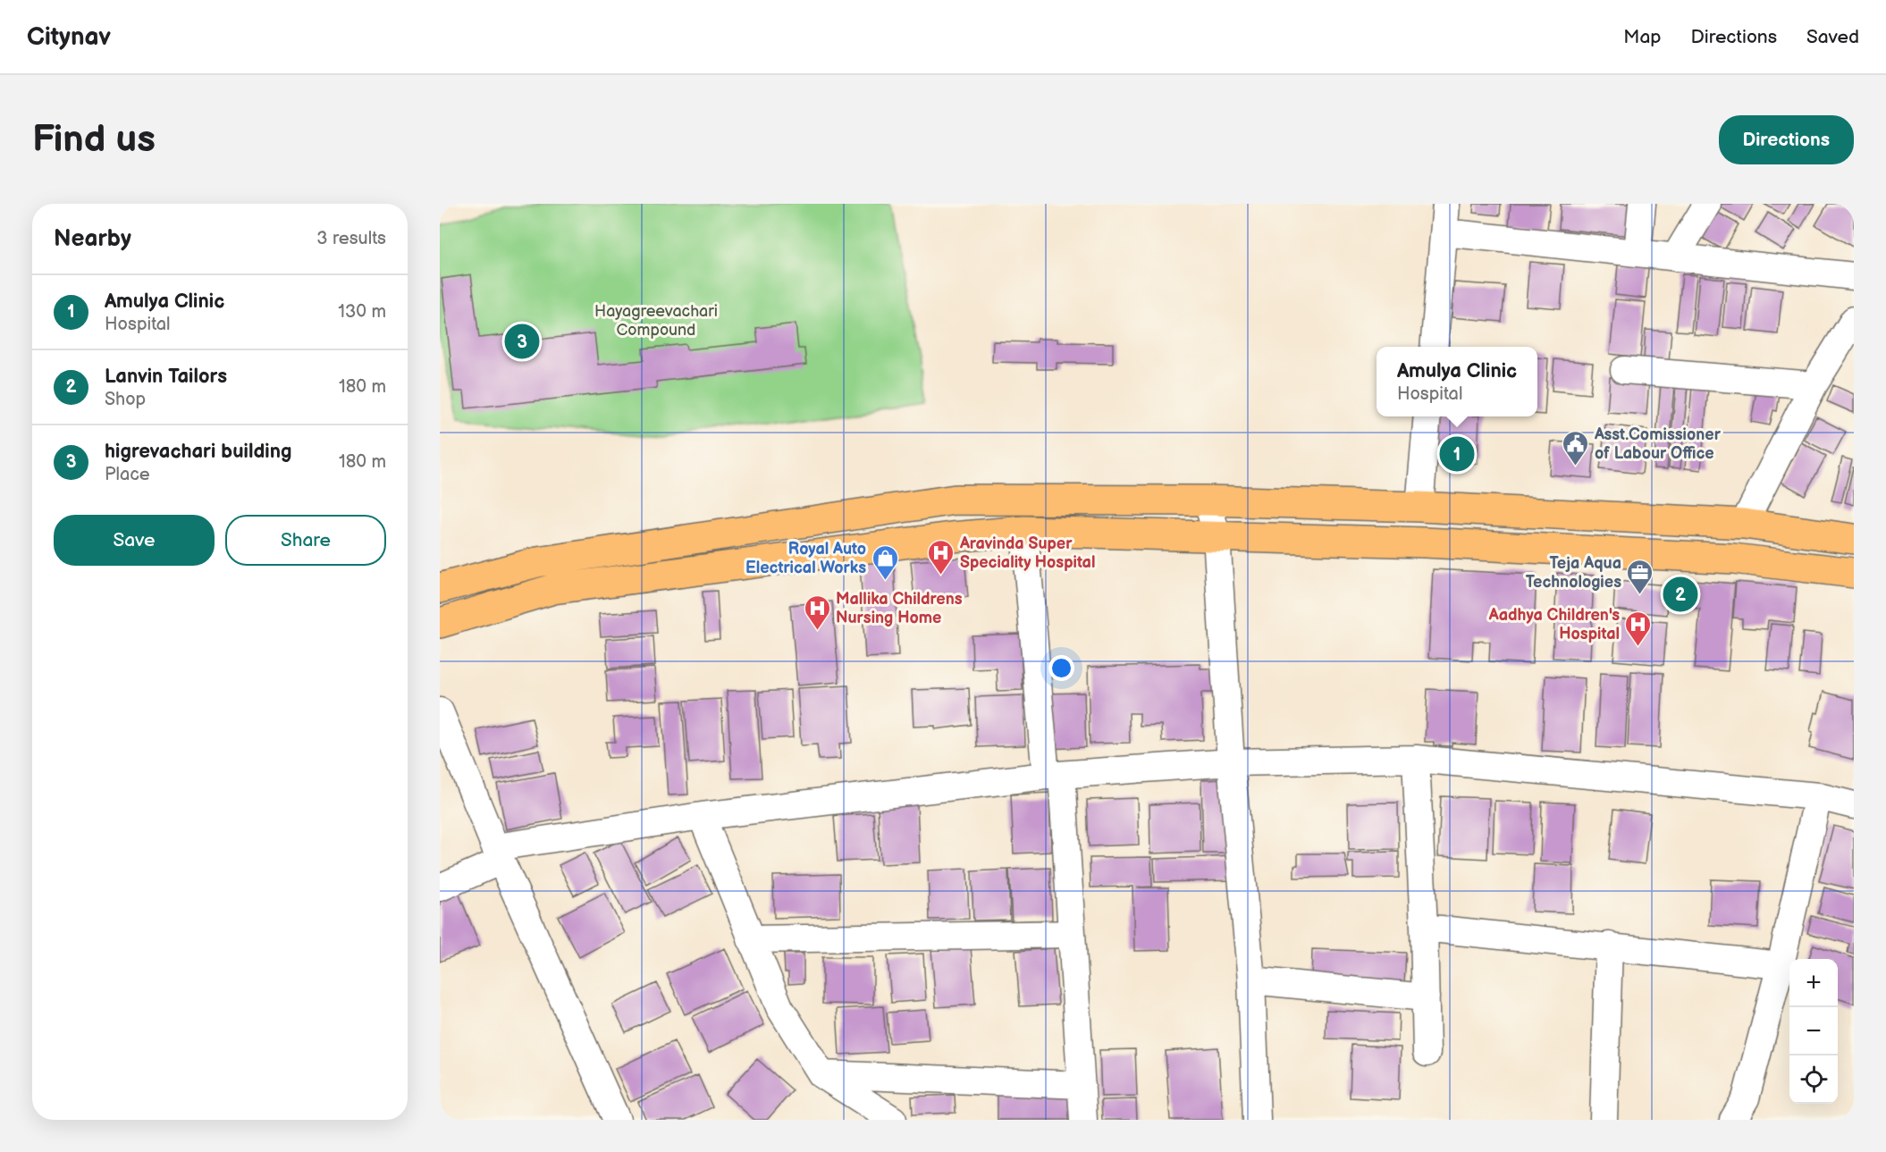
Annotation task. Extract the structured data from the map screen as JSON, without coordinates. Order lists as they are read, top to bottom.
{
  "parks": ["Hayagreevachari Compound"],
  "places": {
    "public building": ["Asst.Comissioner of Labour Office"],
    "hospital": ["Aravinda Super Speciality Hospital", "Mallika Childrens Nursing Home", "Aadhya Children's Hospital"],
    "shop": ["Royal Auto Electrical Works"],
    "office": ["Teja Aqua Technologies"]
  },
  "page": {
    "header": "Citynav",
    "nav": ["Map", "Directions", "Saved"],
    "buttons": [
      "Directions",
      ["Save", "Share"]
    ],
    "title": "Find us",
    "heading": ["Nearby", "3 results"],
    "list": [
      {
        "mark": "1",
        "name": "Amulya Clinic",
        "note": "Hospital",
        "value": "130 m"
      },
      {
        "mark": "2",
        "name": "Lanvin Tailors",
        "note": "Shop",
        "value": "180 m"
      },
      {
        "mark": "3",
        "name": "higrevachari building",
        "note": "Place",
        "value": "180 m"
      }
    ],
    "pins": ["3", "1", "2"],
    "popup": ["Amulya Clinic", "Hospital"],
    "map_buttons": ["+", "−"]
  }
}
